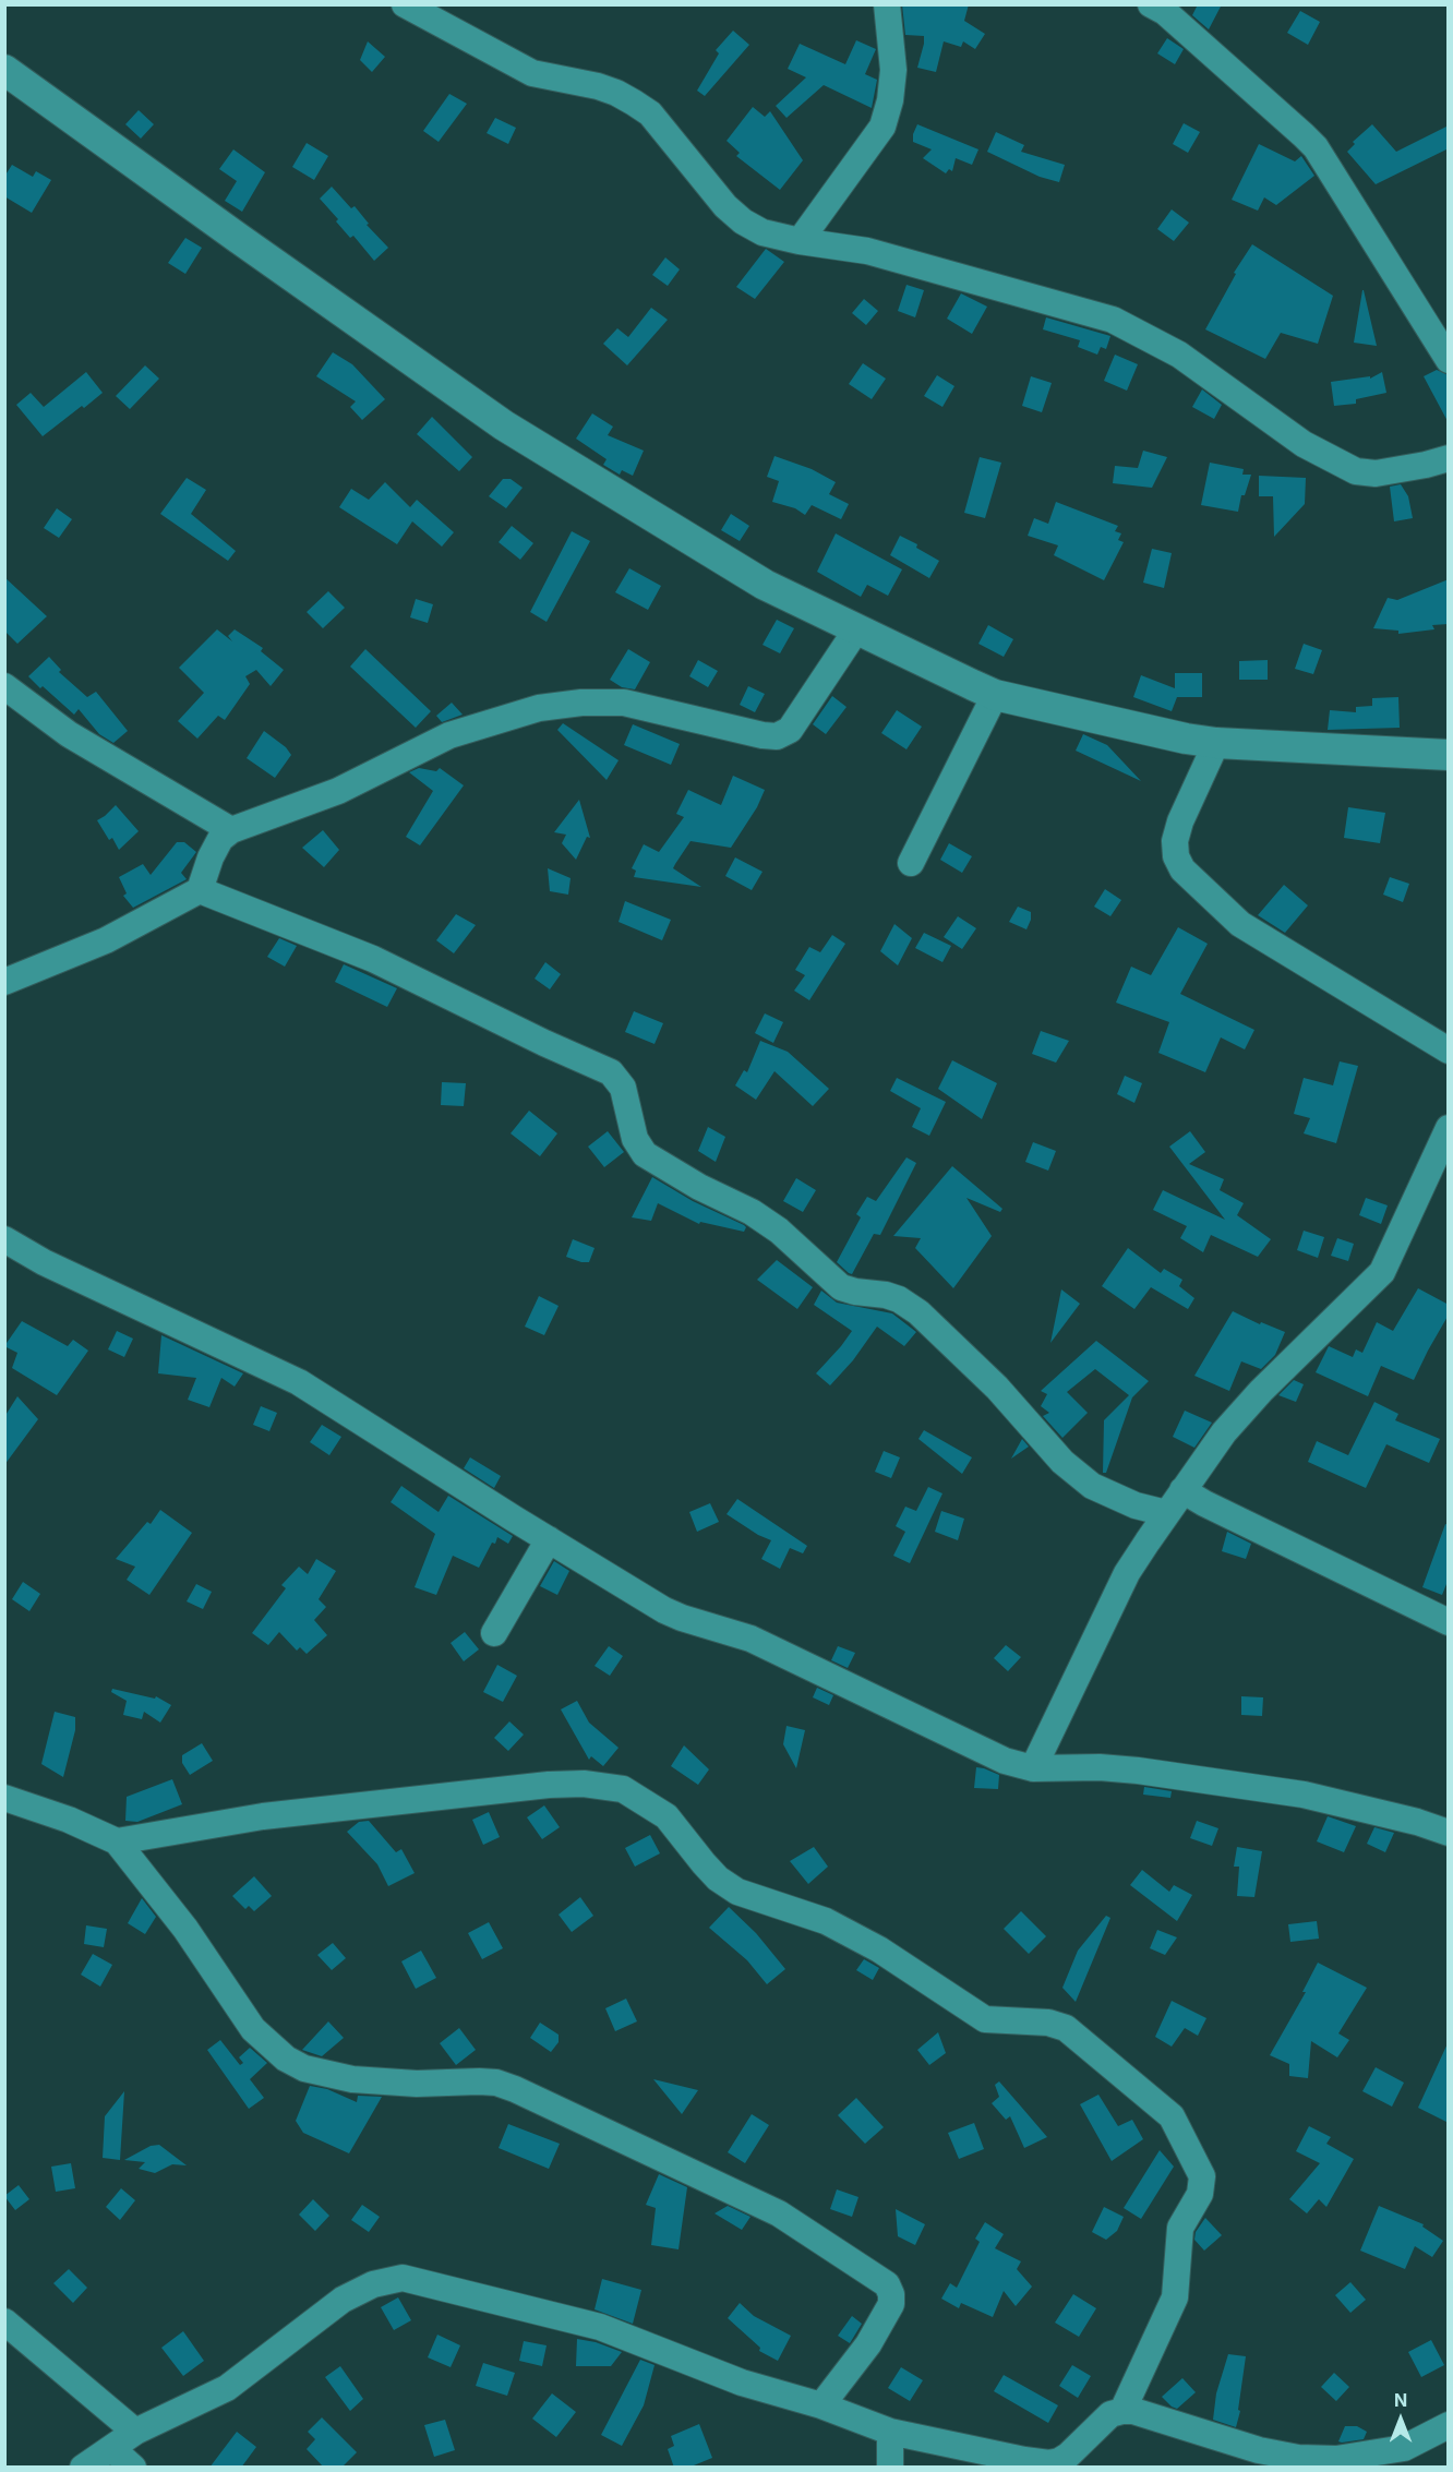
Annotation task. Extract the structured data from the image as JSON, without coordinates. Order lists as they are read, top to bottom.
{
  "north": "top"
}
